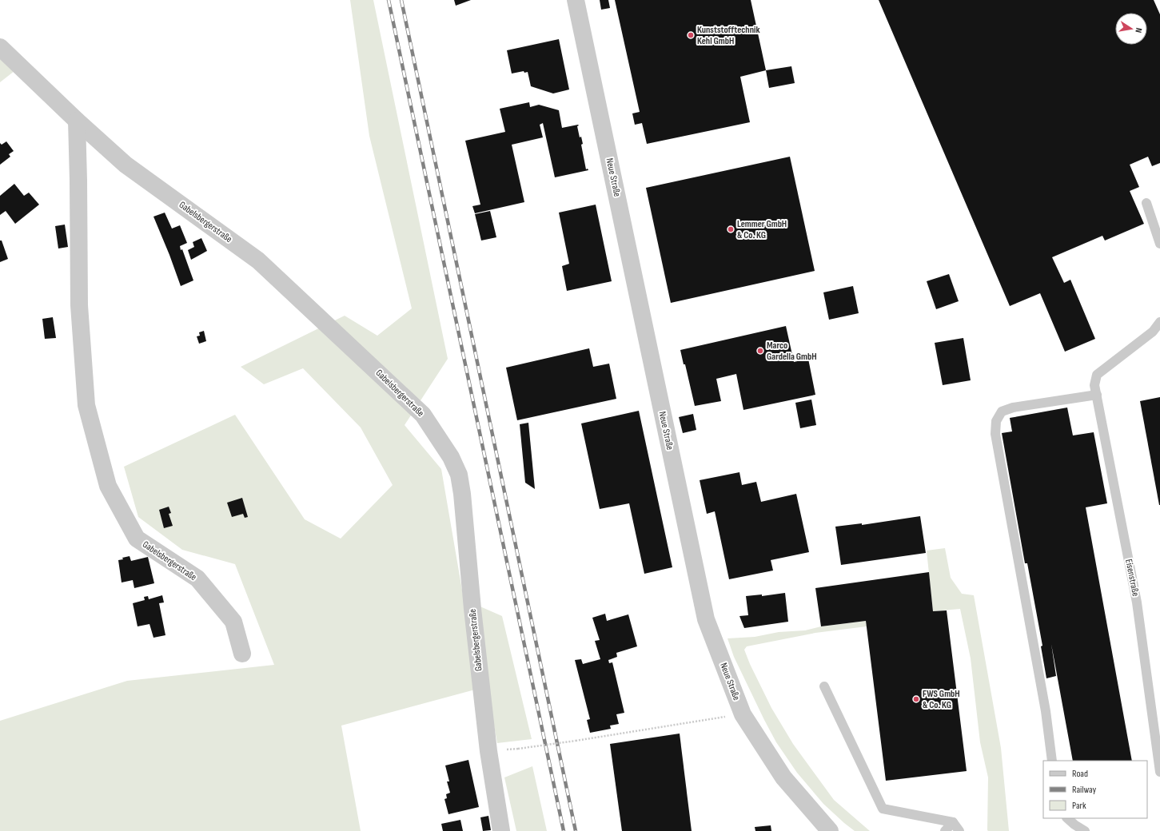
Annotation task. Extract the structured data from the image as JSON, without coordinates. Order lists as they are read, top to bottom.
{
  "streets": {
    "street": ["Neue Straße", "Gabelsbergerstraße"],
    "lane": ["Eisenstraße"]
  },
  "places": [
    "Kunststofftechnik Kehl GmbH",
    "Lemmer GmbH & Co. KG",
    "Marco Gardella GmbH",
    "FWS GmbH & Co. KG"
  ],
  "legend": ["Road", "Railway", "Park"],
  "north": "right"
}
